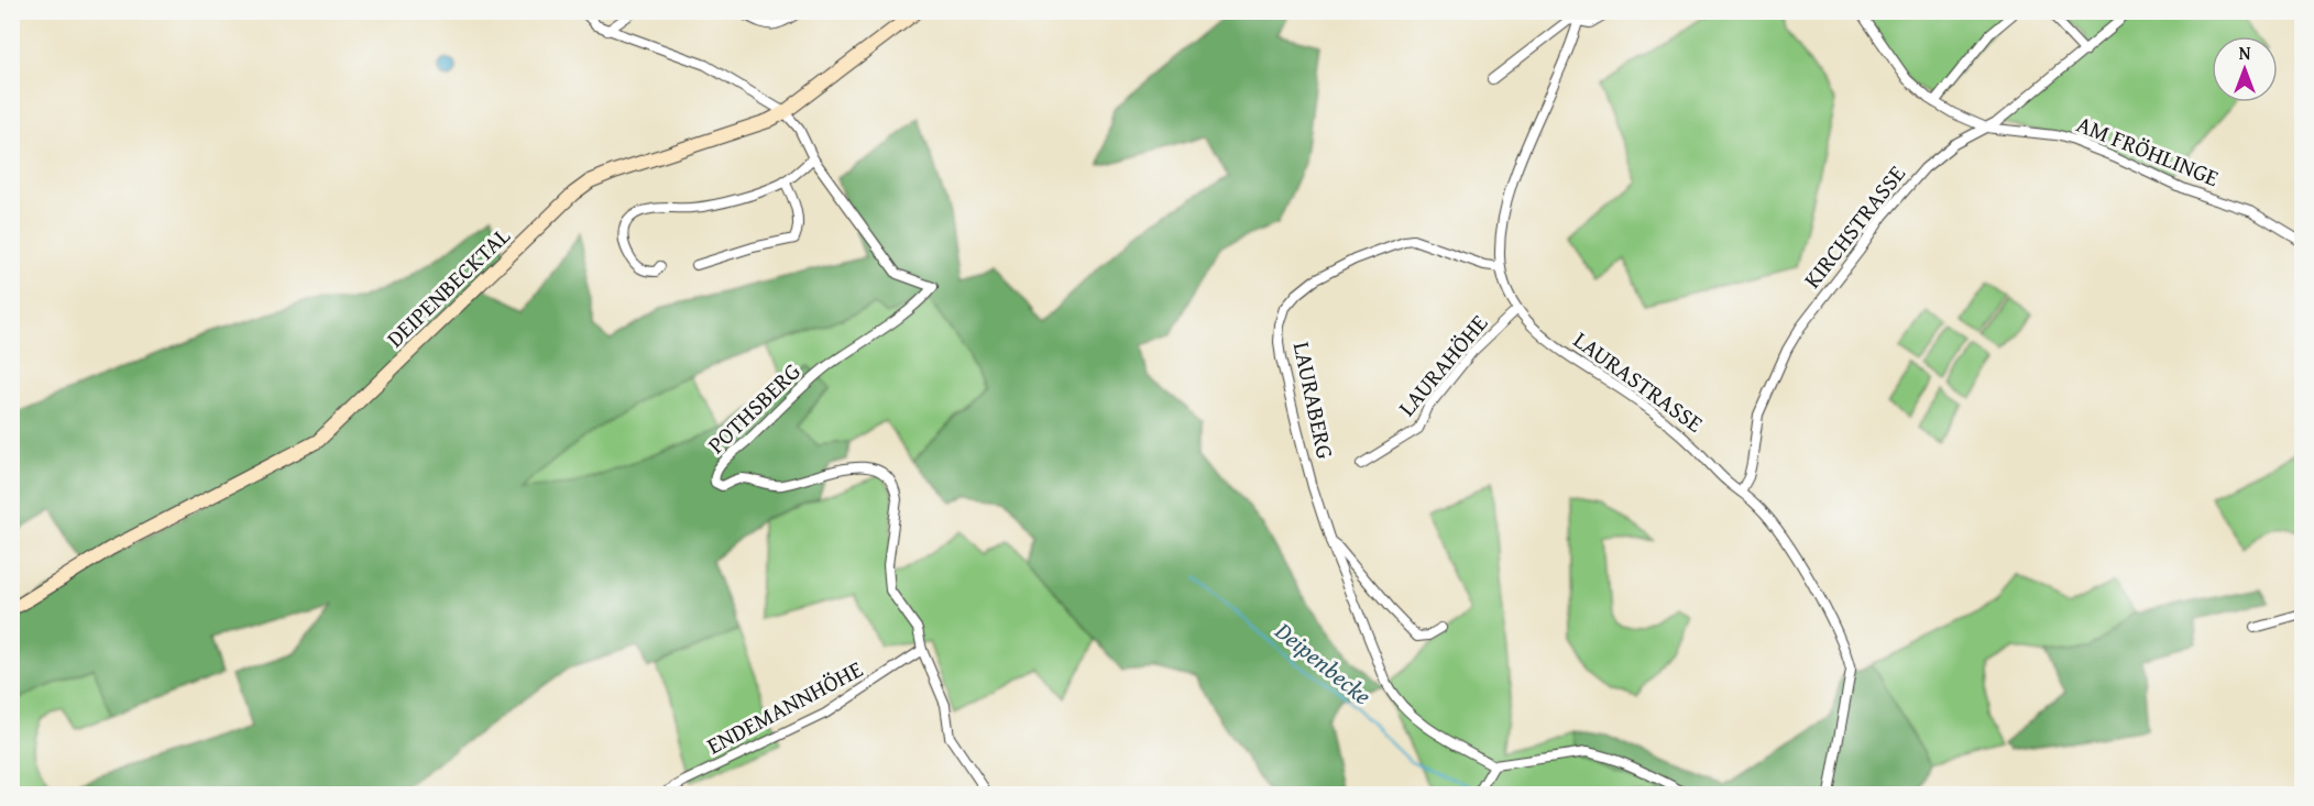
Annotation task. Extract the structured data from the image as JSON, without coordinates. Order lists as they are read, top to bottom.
{
  "streets": {
    "main road": ["DEIPENBECKTAL"],
    "street": [
      "AM FRÖHLINGE",
      "KIRCHSTRASSE",
      "LAURAHÖHE",
      "LAURASTRASSE",
      "LAURABERG",
      "POTHSBERG",
      "ENDEMANNHÖHE"
    ]
  },
  "crossings": [
    ["AM FRÖHLINGE", "KIRCHSTRASSE"],
    ["KIRCHSTRASSE", "LAURASTRASSE"],
    ["LAURAHÖHE", "LAURASTRASSE"],
    ["LAURASTRASSE", "LAURABERG"],
    ["POTHSBERG", "ENDEMANNHÖHE"]
  ],
  "water": ["Deipenbecke"],
  "north": "top"
}
